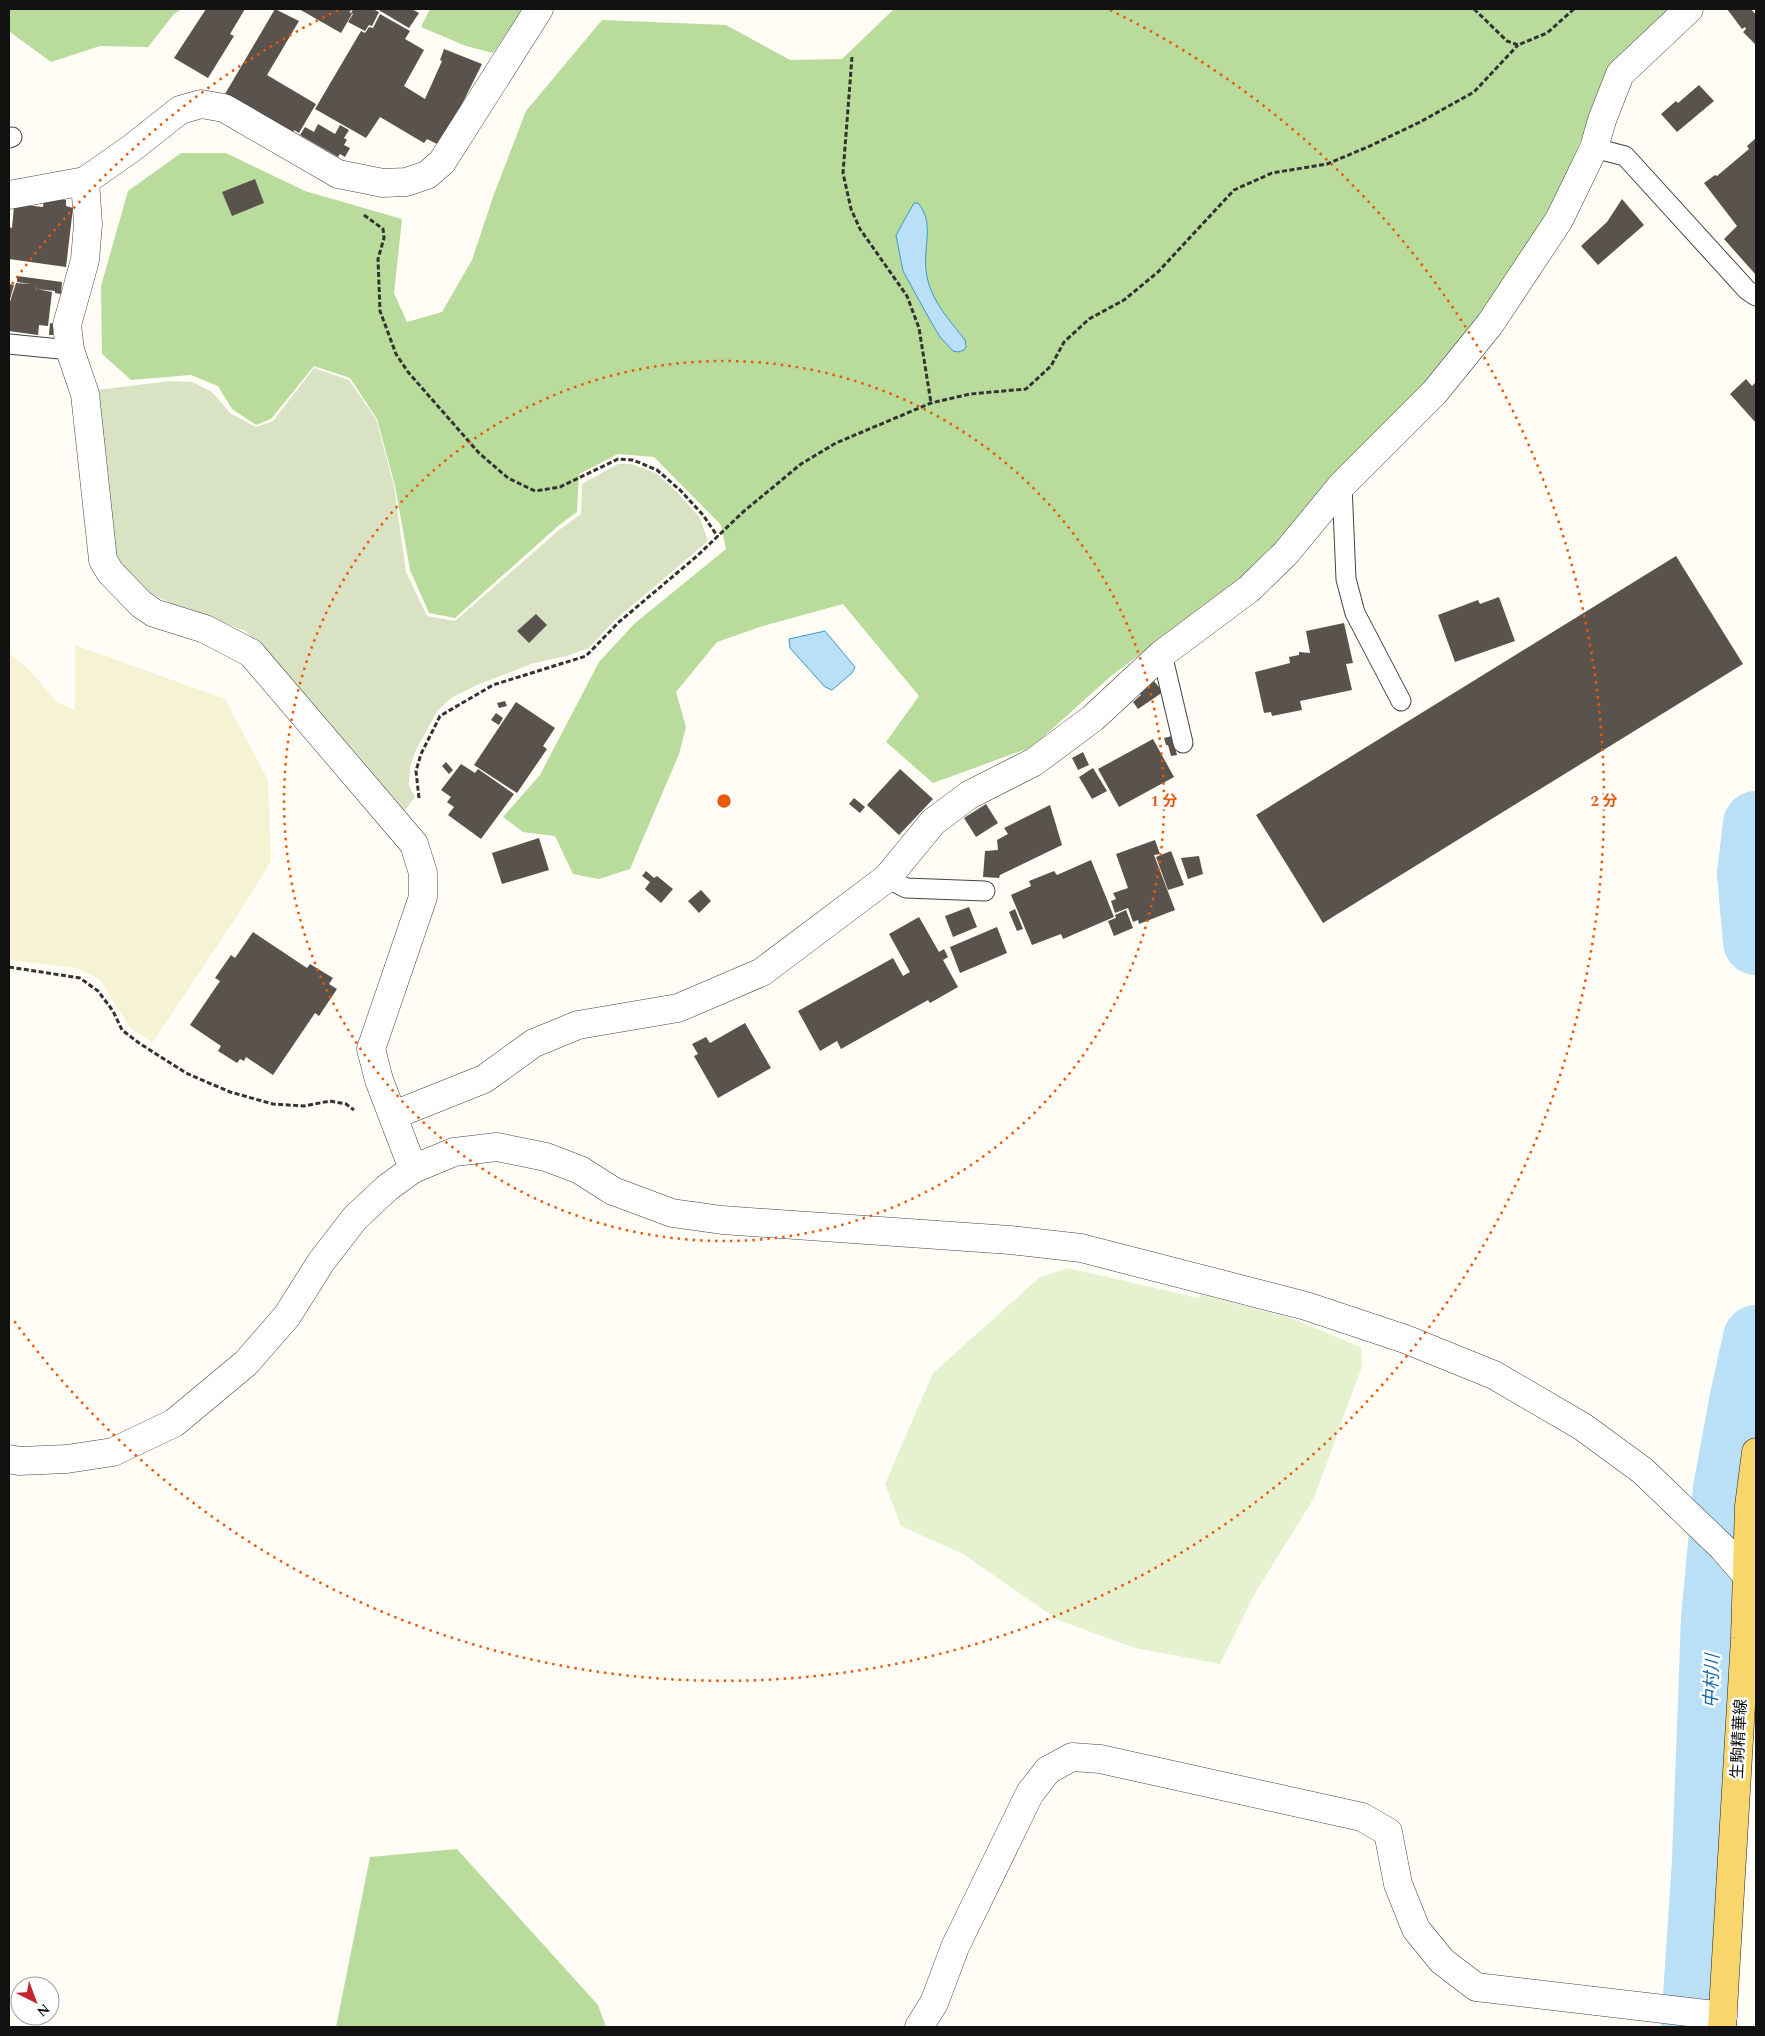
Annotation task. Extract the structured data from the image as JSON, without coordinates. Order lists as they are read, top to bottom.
{
  "streets": {
    "main road": ["生駒精華線"]
  },
  "water": ["中村川"],
  "north": "bottom right",
  "rings": ["1 分", "2 分"]
}
